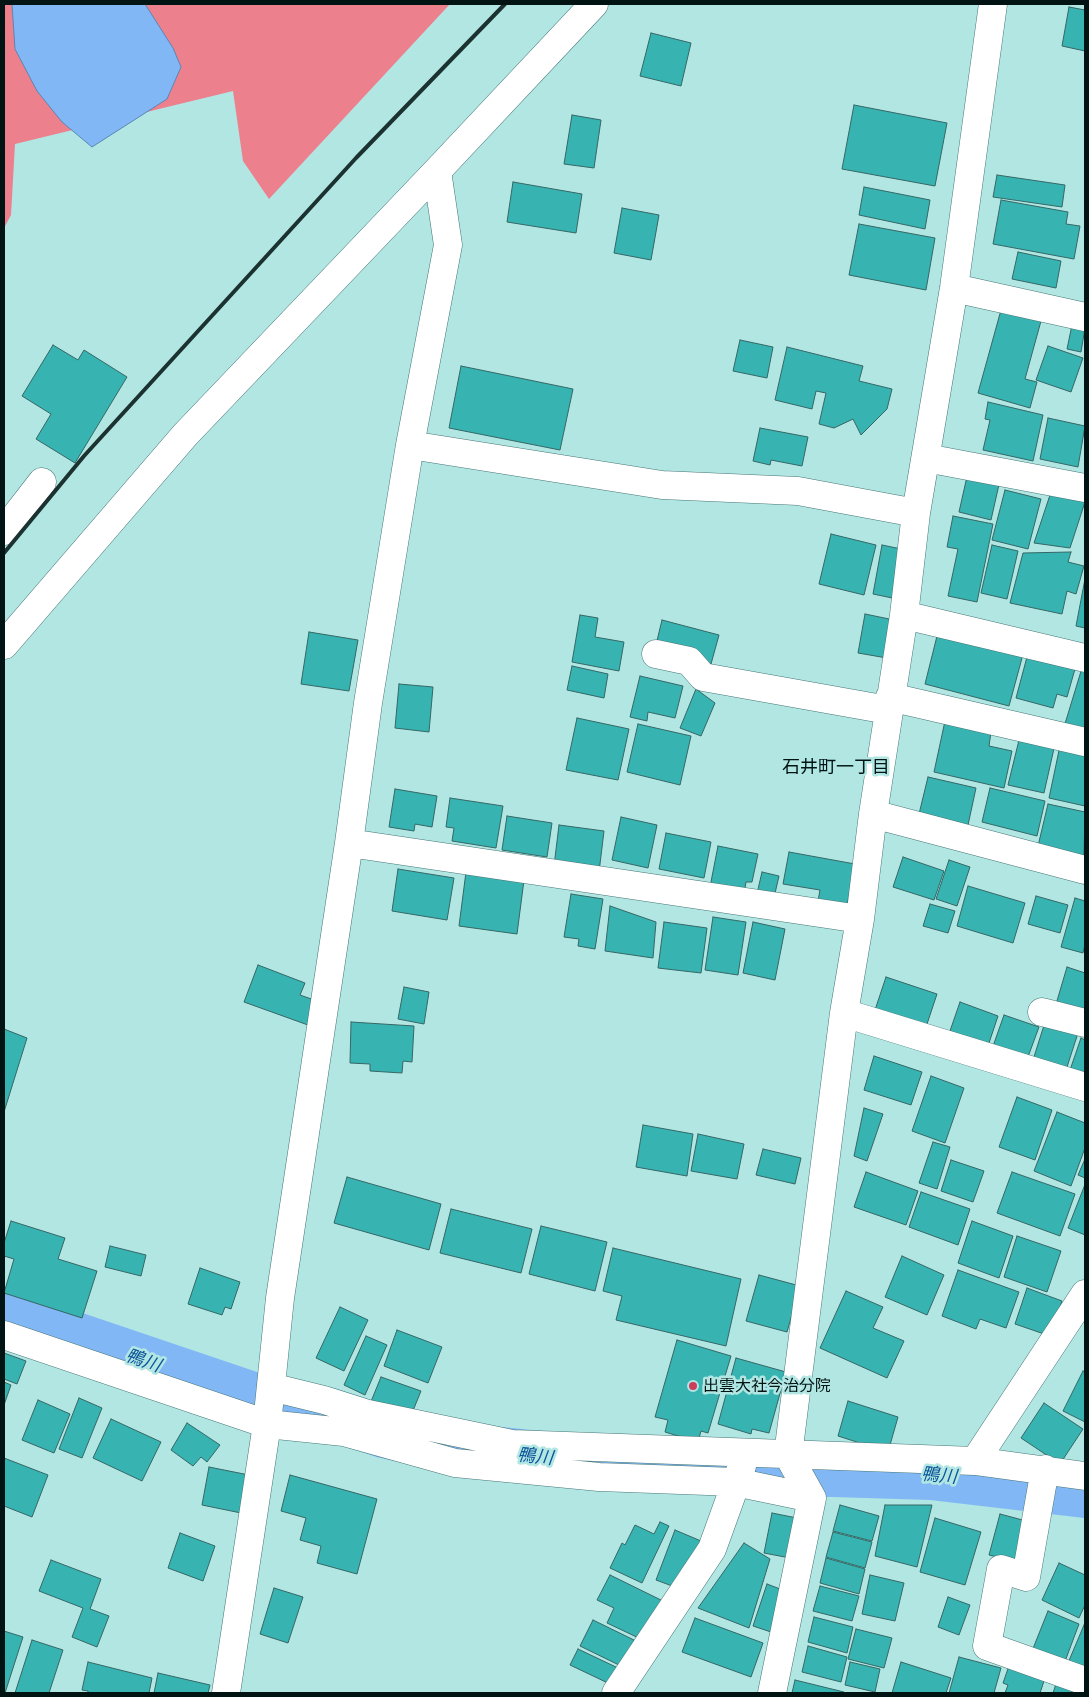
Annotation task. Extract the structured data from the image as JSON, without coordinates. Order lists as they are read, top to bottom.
{
  "districts": ["石井町一丁目"],
  "water": ["鴨川"],
  "places": ["出雲大社今治分院"]
}
